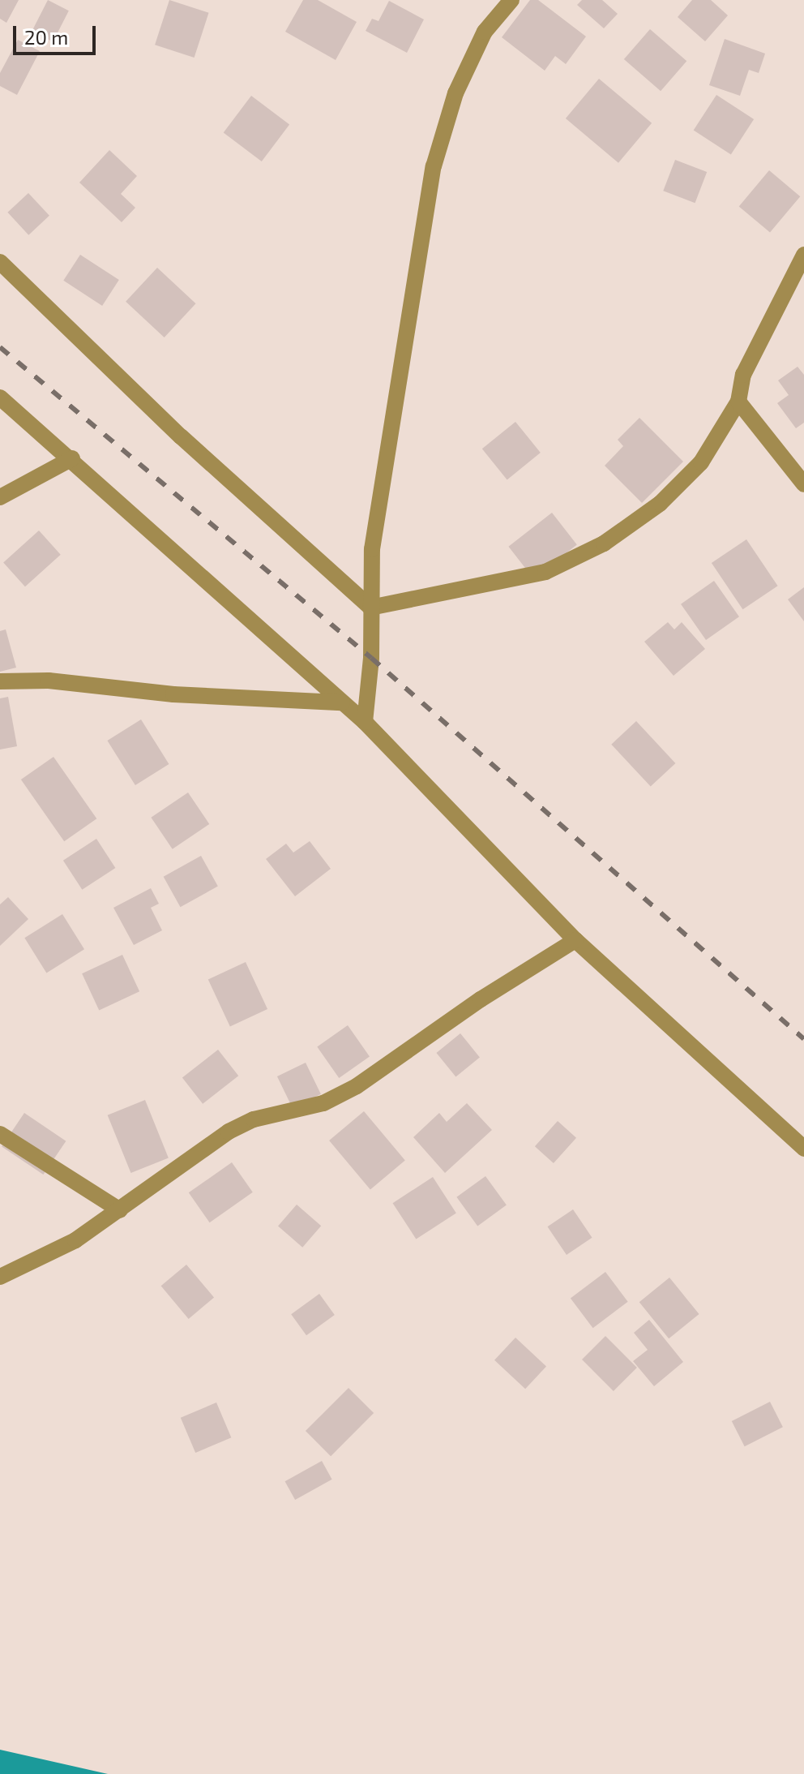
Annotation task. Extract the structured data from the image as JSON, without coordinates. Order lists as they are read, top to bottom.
{
  "scale_bar": "20 m"
}
